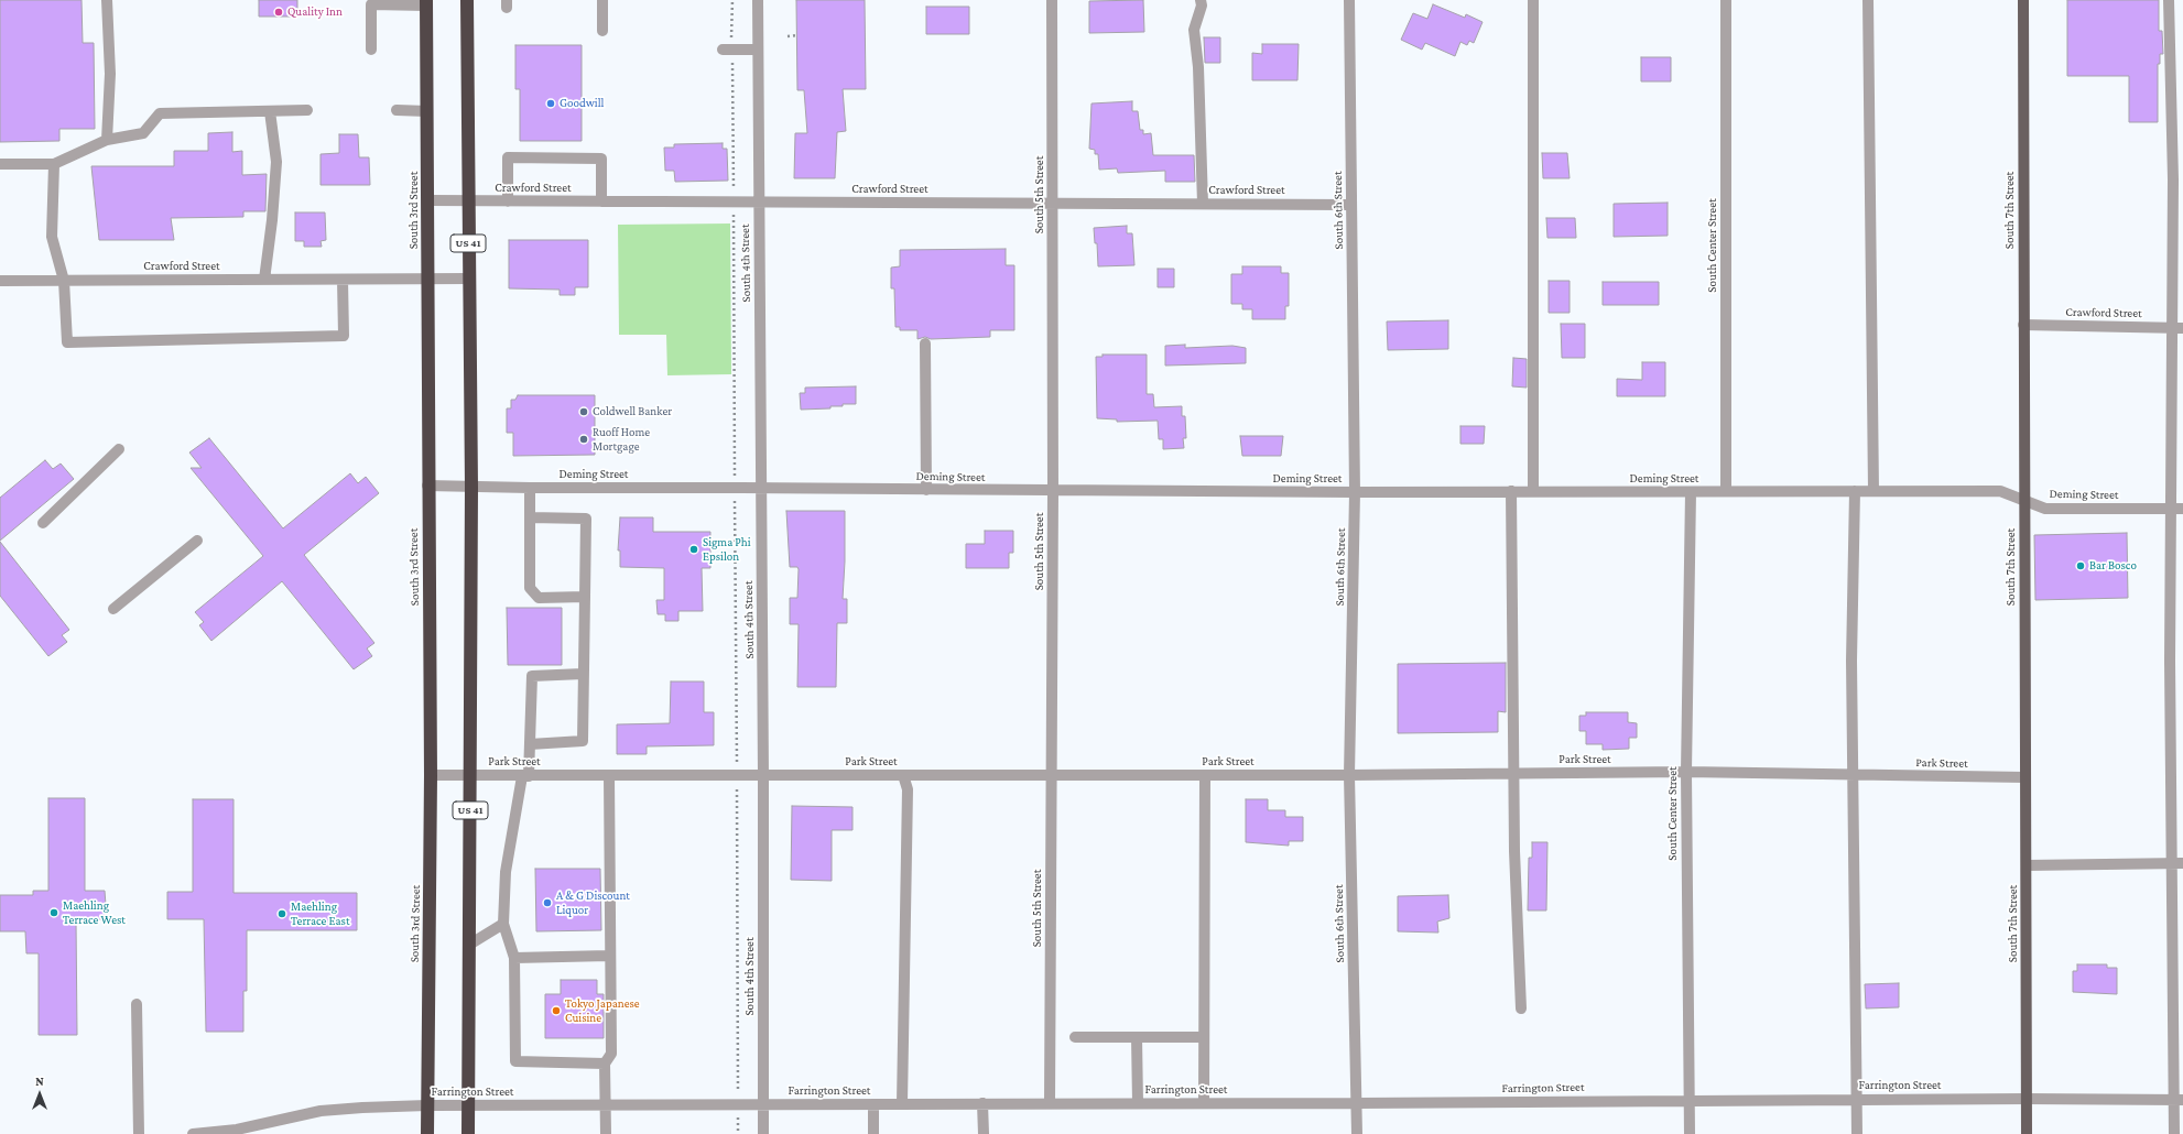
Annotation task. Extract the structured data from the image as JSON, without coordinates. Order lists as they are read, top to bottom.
{
  "streets": {
    "highway": ["South 3rd Street", "US 41"],
    "main road": ["South 7th Street"],
    "street": [
      "Crawford Street",
      "South 5th Street",
      "South 6th Street",
      "South Center Street",
      "South 4th Street",
      "Deming Street",
      "Park Street",
      "Farrington Street"
    ]
  },
  "crossings": [
    ["Crawford Street", "South 5th Street"],
    ["Crawford Street", "South 3rd Street"],
    ["Crawford Street", "South 6th Street"],
    ["Crawford Street", "South 7th Street"],
    ["Crawford Street", "US 41"],
    ["Crawford Street", "South 4th Street"],
    ["South 5th Street", "Deming Street"],
    ["South 5th Street", "Park Street"],
    ["South 5th Street", "Farrington Street"],
    ["South 3rd Street", "Deming Street"],
    ["South 3rd Street", "Park Street"],
    ["South 3rd Street", "Farrington Street"],
    ["South 6th Street", "Deming Street"],
    ["South 6th Street", "Park Street"],
    ["South 6th Street", "Farrington Street"],
    ["South 7th Street", "Deming Street"],
    ["South 7th Street", "Park Street"],
    ["South 7th Street", "Farrington Street"],
    ["US 41", "Deming Street"],
    ["US 41", "Park Street"],
    ["US 41", "Farrington Street"],
    ["South Center Street", "Deming Street"],
    ["South Center Street", "Park Street"],
    ["South Center Street", "Farrington Street"],
    ["South 4th Street", "Deming Street"],
    ["South 4th Street", "Park Street"],
    ["South 4th Street", "Farrington Street"]
  ],
  "places": [
    "Quality Inn",
    "Goodwill",
    "Coldwell Banker",
    "Ruoff Home Mortgage",
    "Sigma Phi Epsilon",
    "Bar Bosco",
    "A & G Discount Liquor",
    "Maehling Terrace West",
    "Maehling Terrace East",
    "Tokyo Japanese Cuisine"
  ],
  "north": "top"
}
